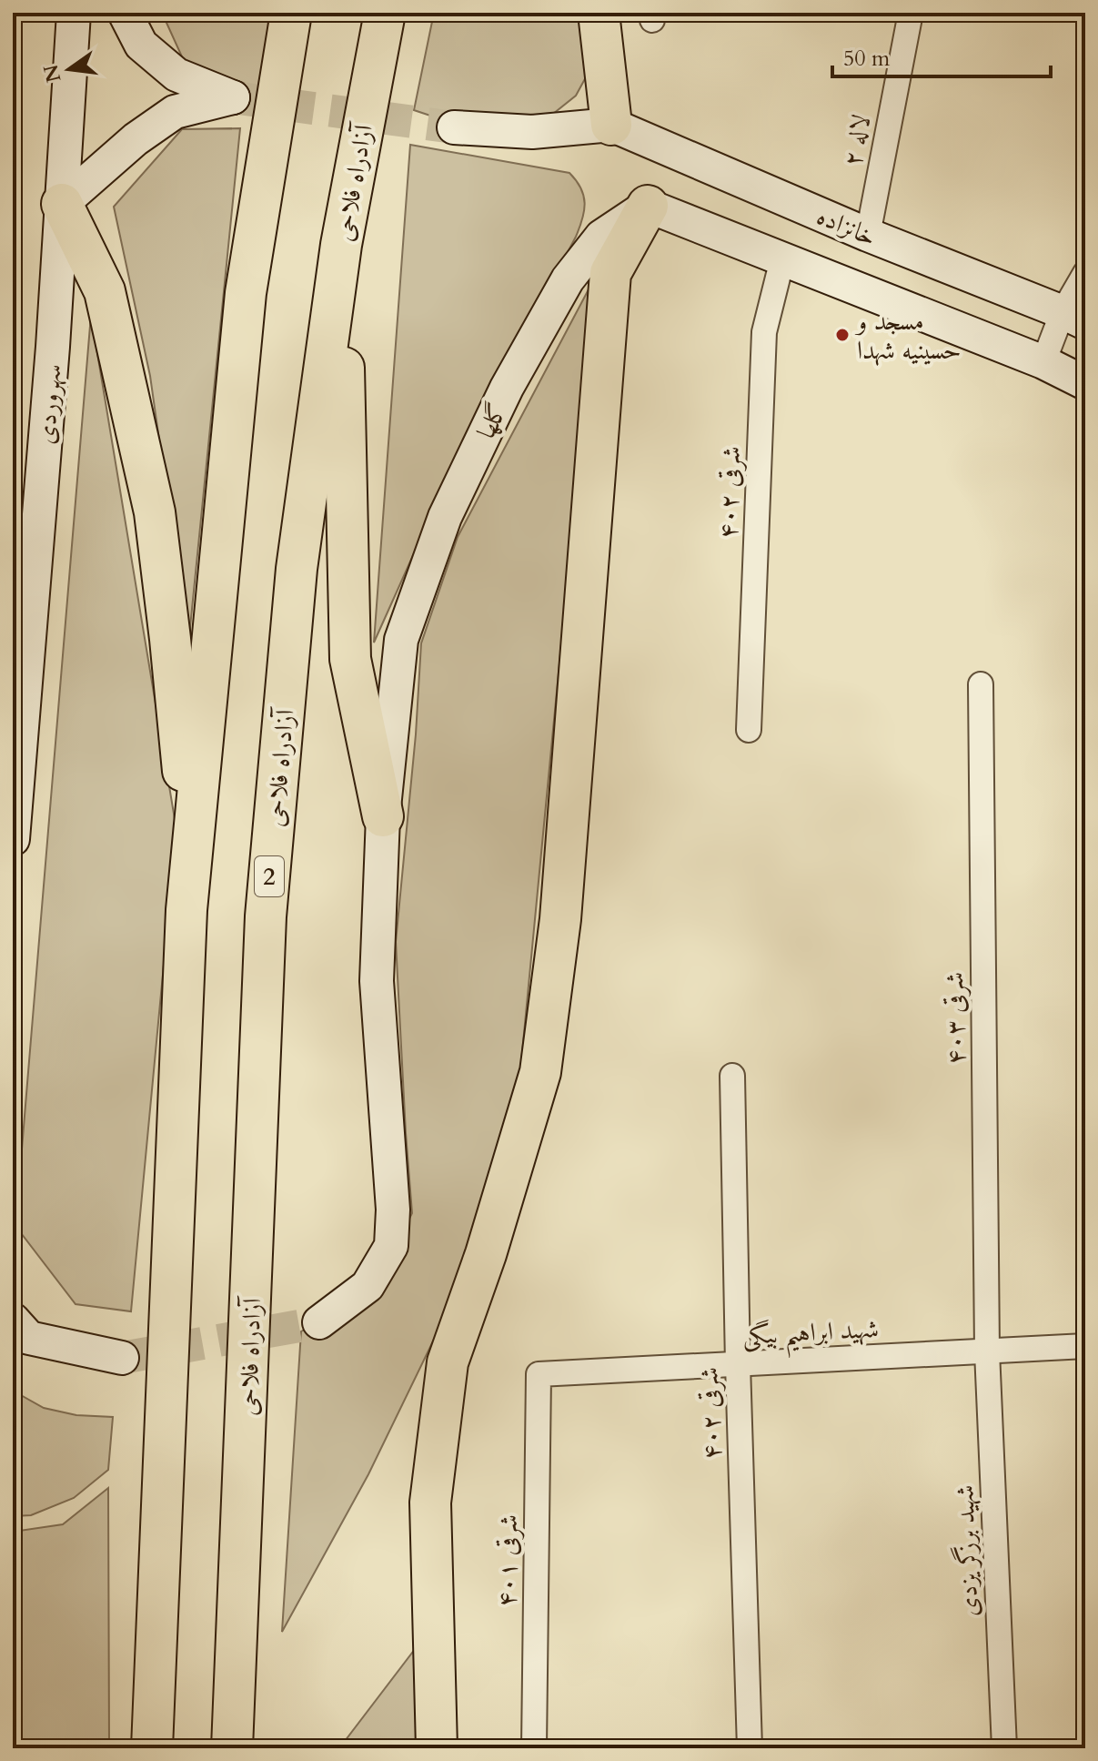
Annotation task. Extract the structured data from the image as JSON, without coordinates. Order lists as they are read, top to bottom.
{
  "streets": {
    "highway": ["آزادراه فلاحی", "2"],
    "main road": ["خانزاده", "سهروردی", "گلها"],
    "street": [
      "لاله ۲",
      "۴۰۲ شرقی",
      "۴۰۳ شرقی",
      "شهید ابراهیم بیگی",
      "شهید برزگر یزدی",
      "۴۰۱ شرقی"
    ]
  },
  "crossings": [
    ["لاله ۲", "خانزاده"],
    ["۴۰۲ شرقی", "شهید ابراهیم بیگی"],
    ["۴۰۳ شرقی", "شهید ابراهیم بیگی"],
    ["۴۰۳ شرقی", "شهید برزگر یزدی"],
    ["شهید ابراهیم بیگی", "شهید برزگر یزدی"],
    ["شهید ابراهیم بیگی", "۴۰۱ شرقی"]
  ],
  "places": ["مسجد و حسینیه شهدا"],
  "scale_bar": "50 m",
  "north": "left"
}
